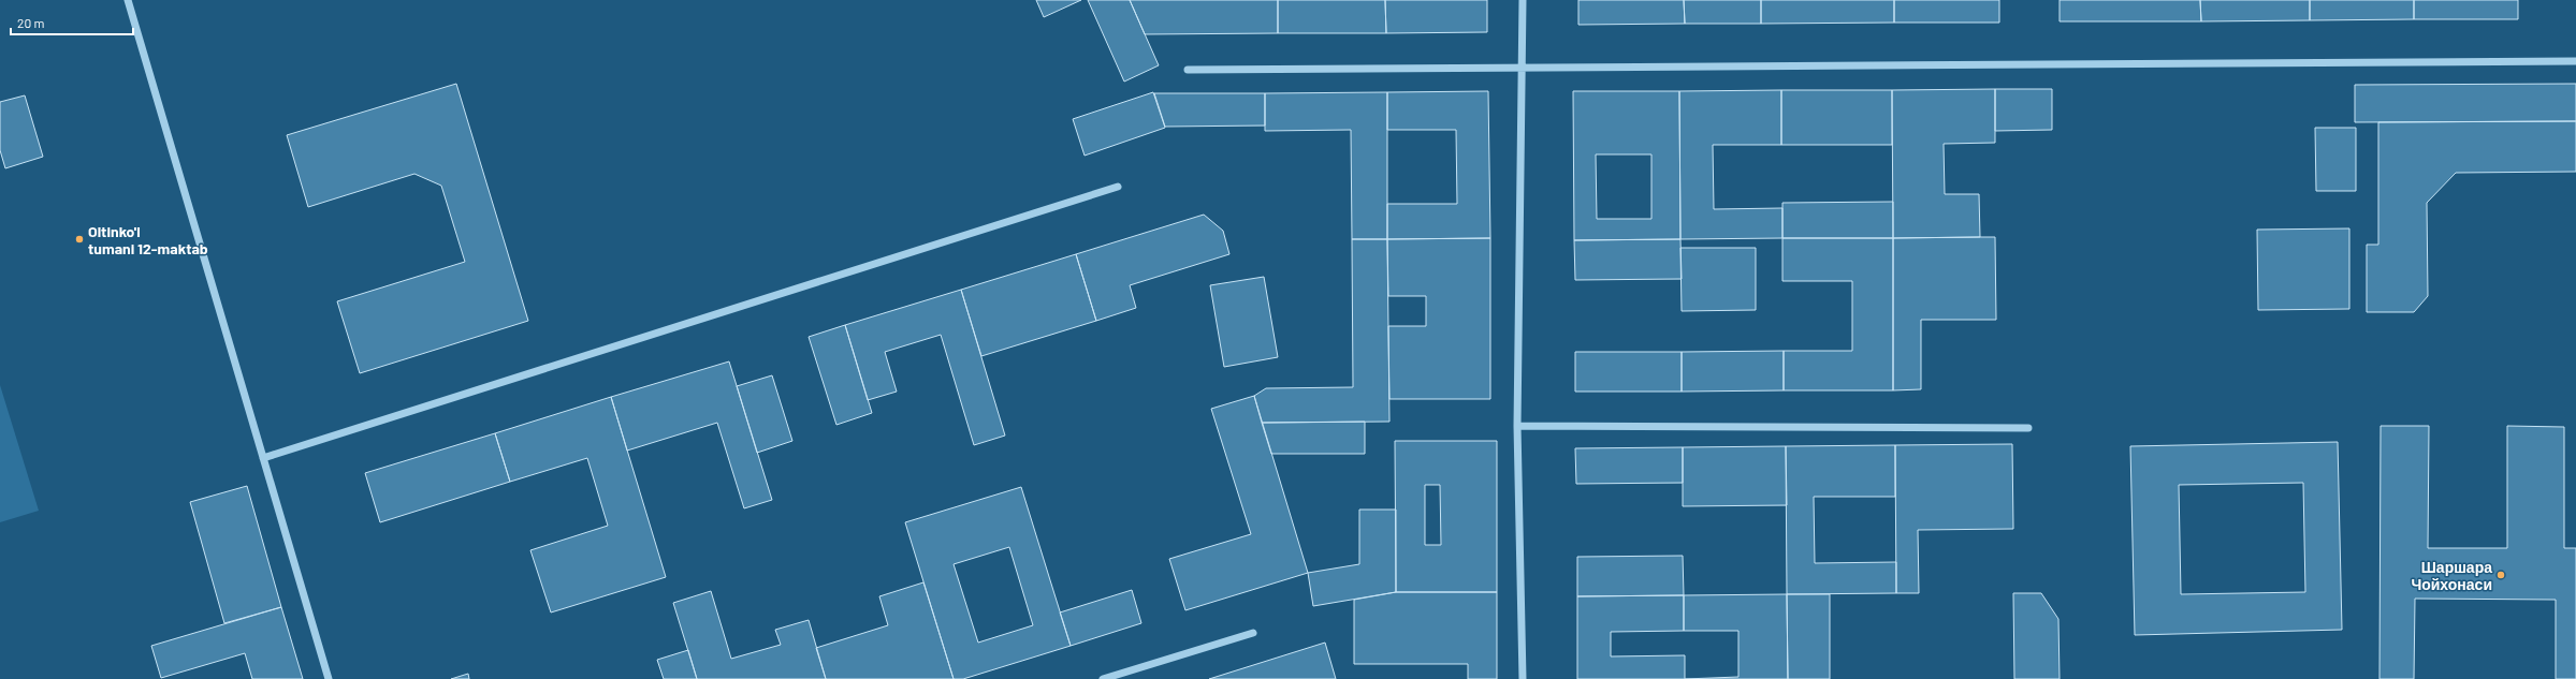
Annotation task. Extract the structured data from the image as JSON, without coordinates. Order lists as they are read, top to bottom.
{
  "places": ["Oltinko'l tumani 12-maktab", "Шаршара Чойхонаси"],
  "scale_bar": "20 m"
}
